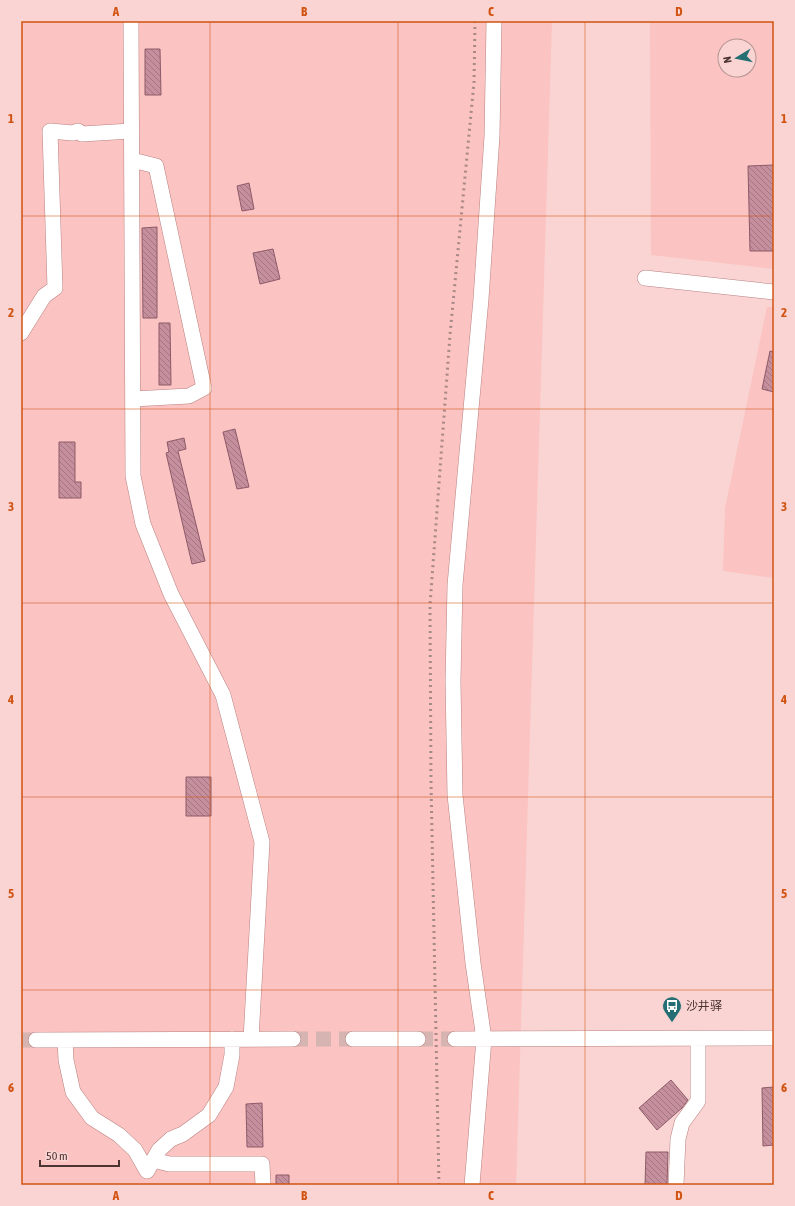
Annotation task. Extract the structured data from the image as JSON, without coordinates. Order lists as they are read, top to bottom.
{
  "places": {
    "bus stop": ["沙井驿"]
  },
  "scale_bar": "50 m",
  "north": "left",
  "grid": {
    "columns": [
      "A",
      "B",
      "C",
      "D"
    ],
    "rows": [
      "1",
      "2",
      "3",
      "4",
      "5",
      "6"
    ]
  }
}
